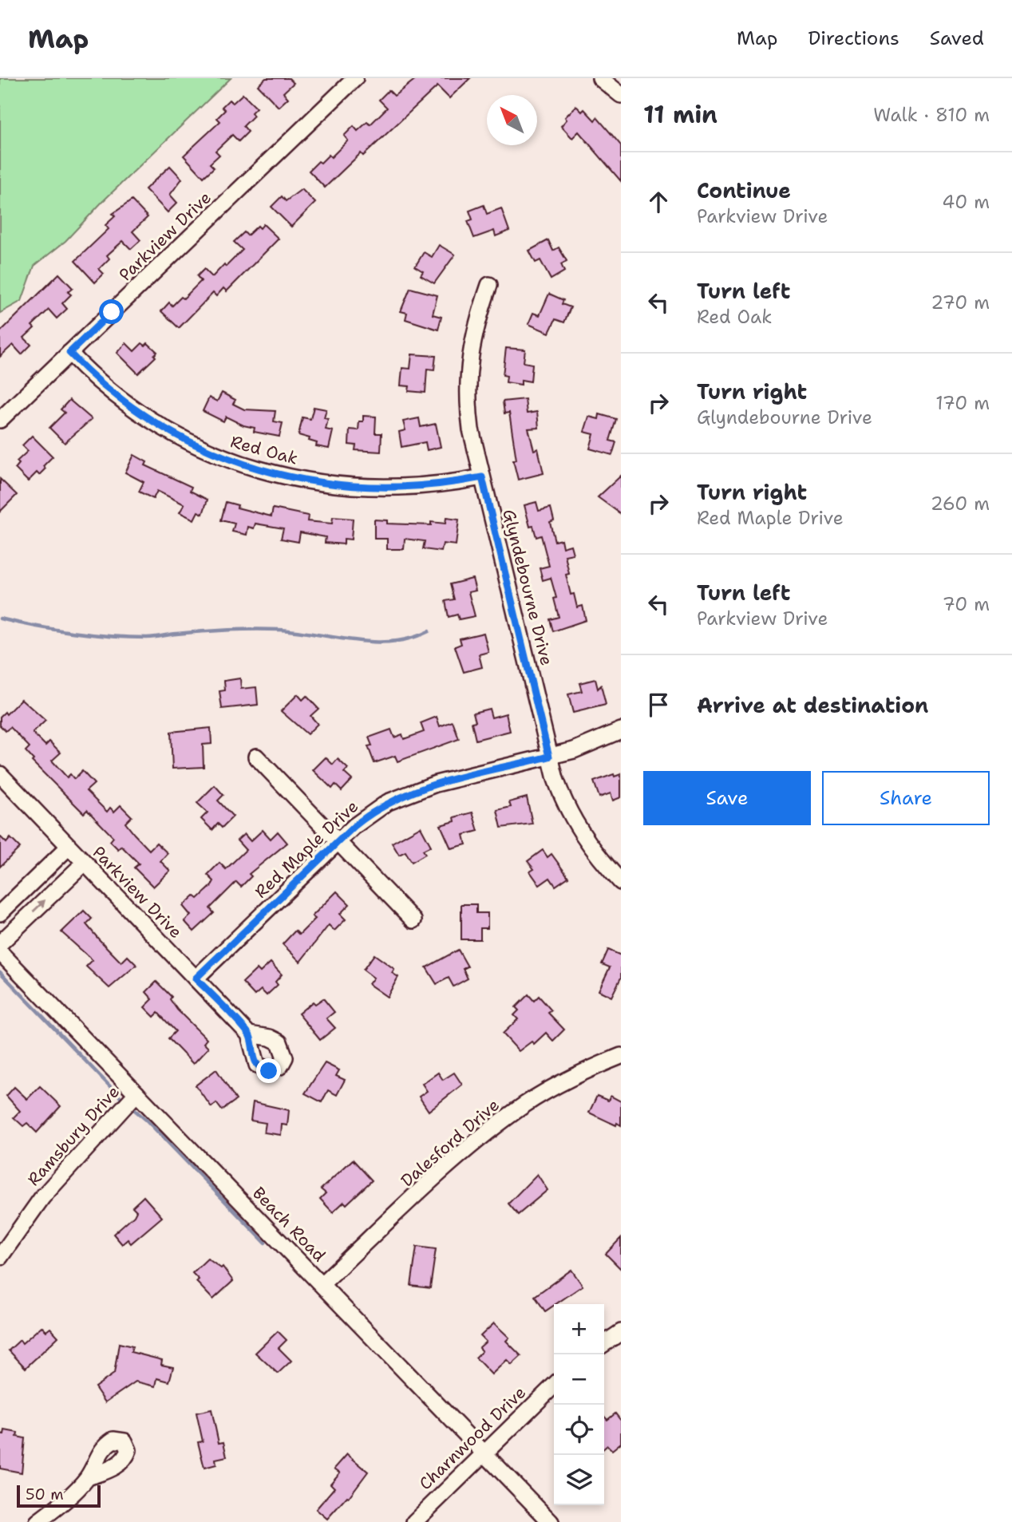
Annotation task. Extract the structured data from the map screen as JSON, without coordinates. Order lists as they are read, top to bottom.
{
  "streets": {
    "street": [
      "Parkview Drive",
      "Red Oak",
      "Glyndebourne Drive",
      "Red Maple Drive",
      "Ramsbury Drive",
      "Dalesford Drive",
      "Beach Road",
      "Charnwood Drive"
    ]
  },
  "crossings": [
    ["Parkview Drive", "Red Oak"],
    ["Parkview Drive", "Red Maple Drive"],
    ["Red Oak", "Glyndebourne Drive"],
    ["Glyndebourne Drive", "Red Maple Drive"],
    ["Ramsbury Drive", "Beach Road"],
    ["Dalesford Drive", "Beach Road"],
    ["Beach Road", "Charnwood Drive"]
  ],
  "scale_bar": "50 m",
  "north": "top left",
  "page": {
    "header": "Map",
    "nav": ["Map", "Directions", "Saved"],
    "heading": ["11 min", "Walk · 810 m"],
    "list": [
      ["Continue", "Parkview Drive", "40 m"],
      ["Turn left", "Red Oak", "270 m"],
      ["Turn right", "Glyndebourne Drive", "170 m"],
      ["Turn right", "Red Maple Drive", "260 m"],
      ["Turn left", "Parkview Drive", "70 m"],
      "Arrive at destination"
    ],
    "buttons": ["Save", "Share"],
    "map_buttons": ["+", "−"],
    "scale": "50 m"
  }
}
